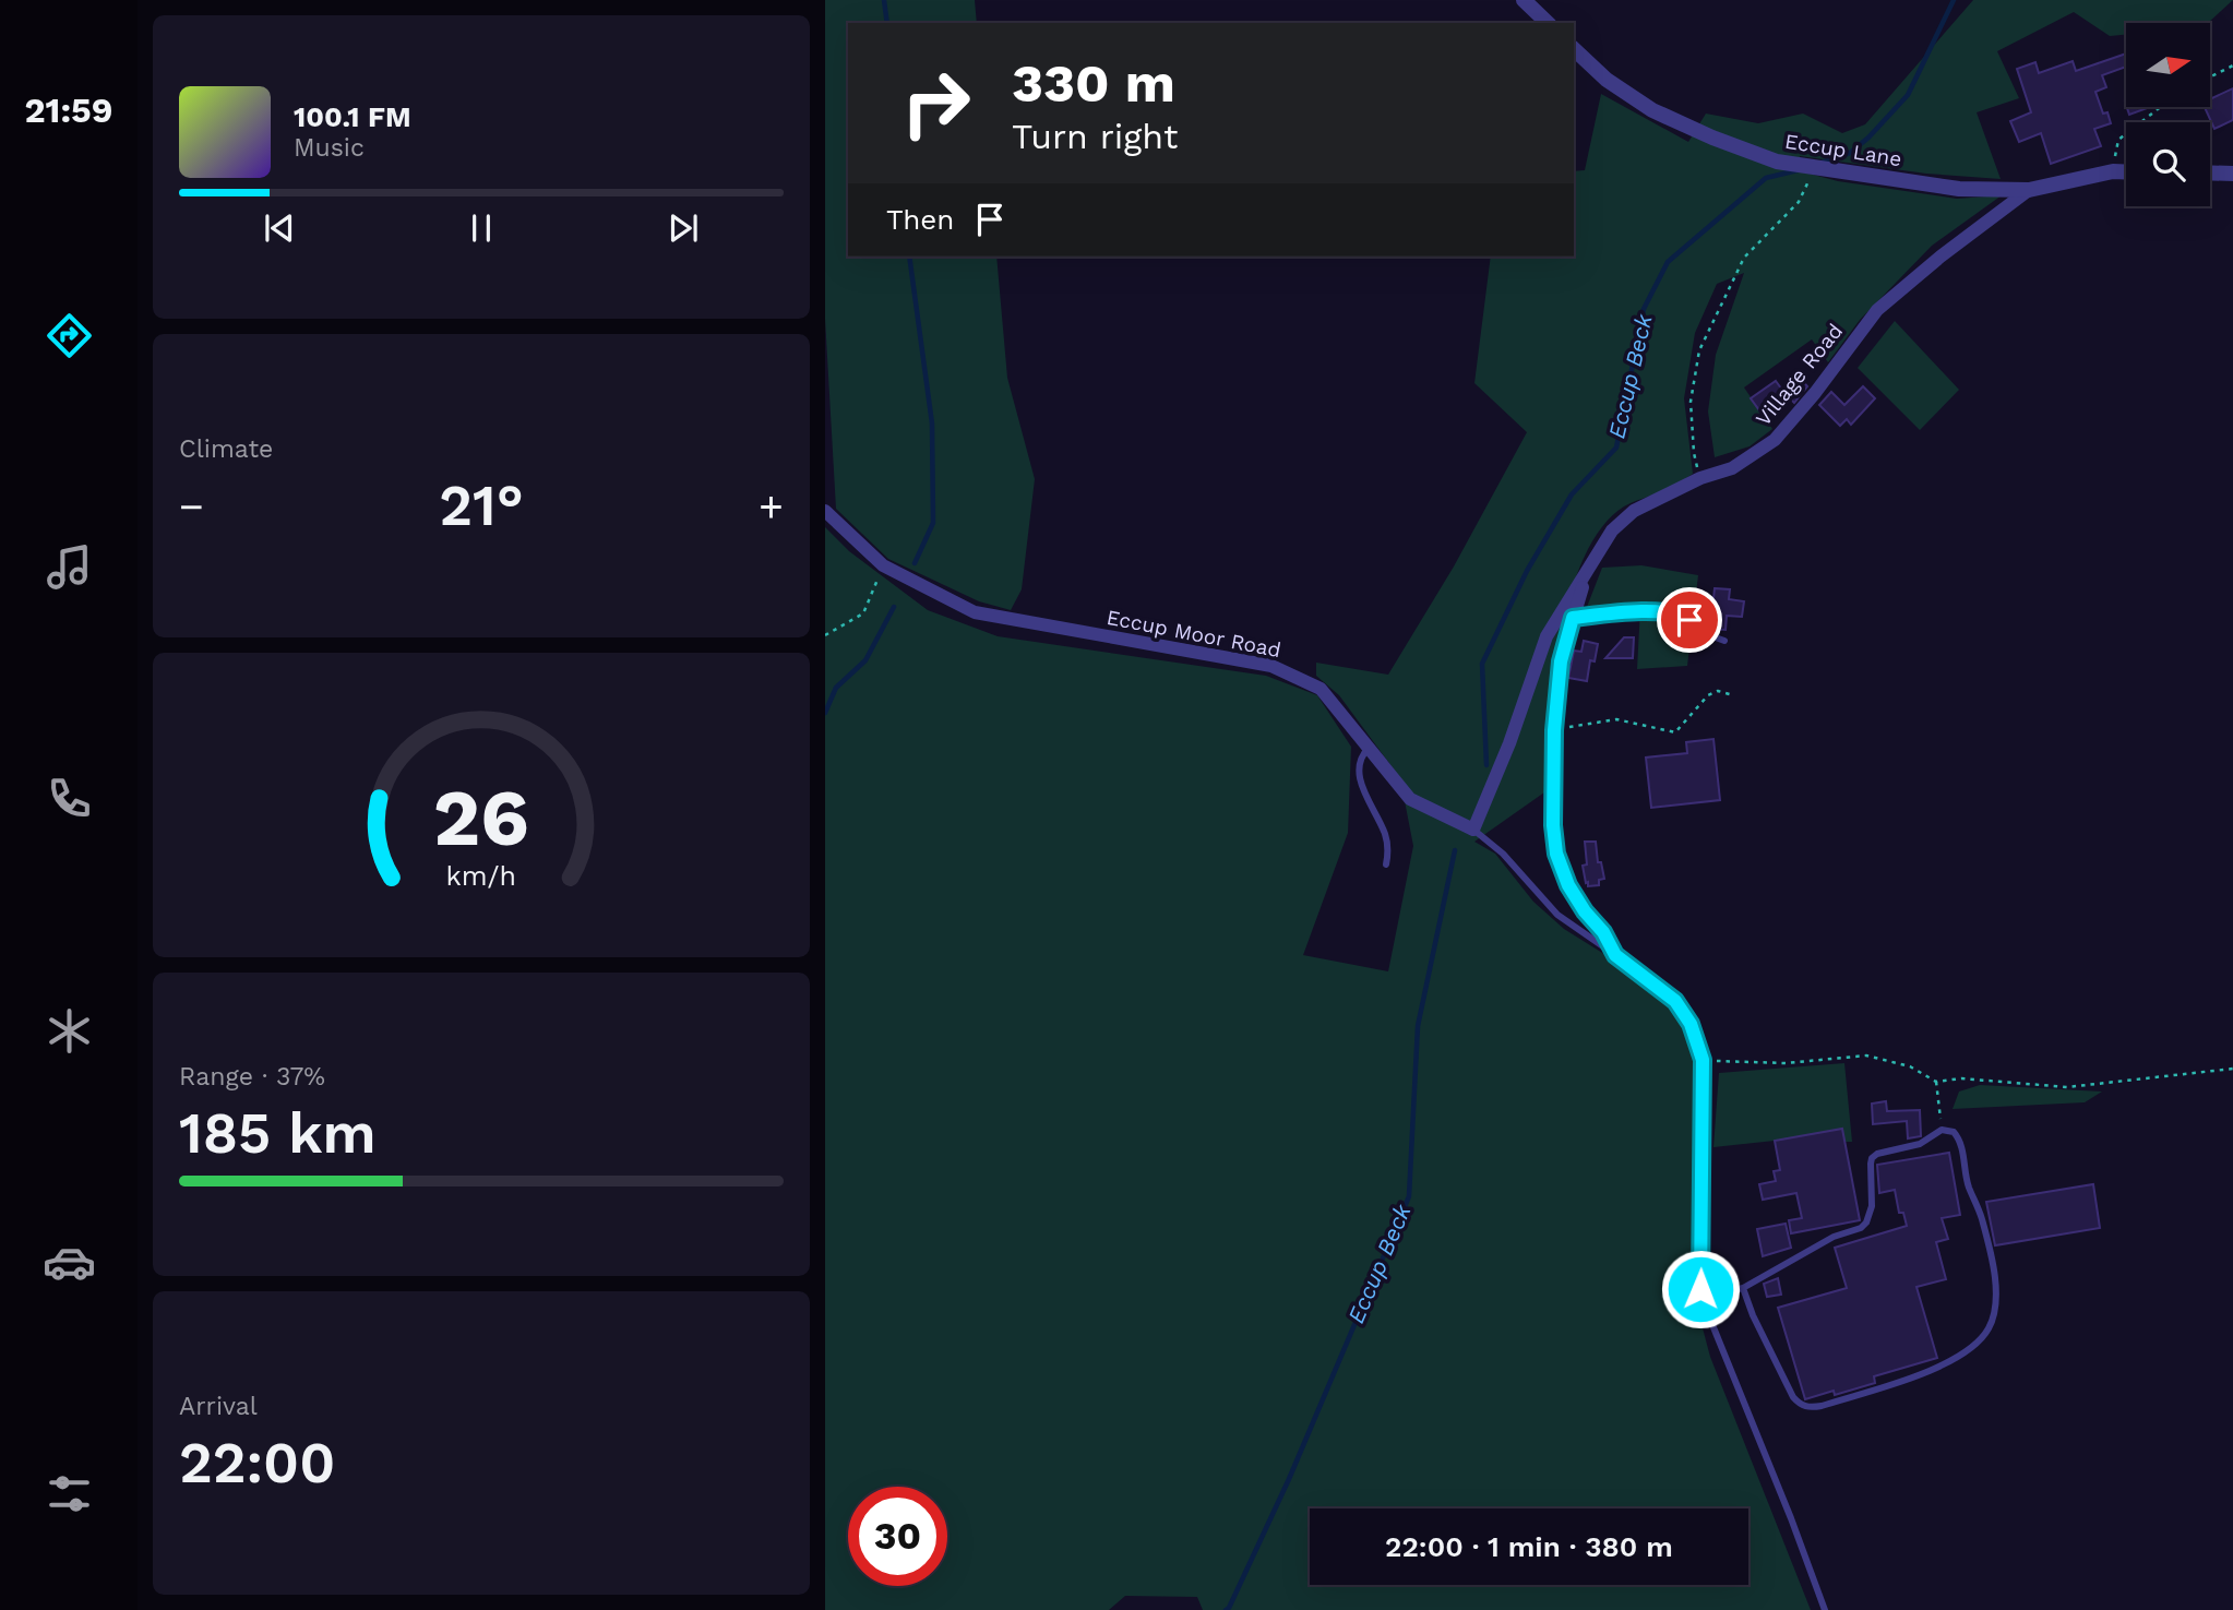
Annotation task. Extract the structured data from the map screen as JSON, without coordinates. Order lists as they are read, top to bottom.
{
  "streets": {
    "street": ["Eccup Lane", "Village Road", "Eccup Moor Road"]
  },
  "crossings": [
    ["Eccup Lane", "Village Road"]
  ],
  "water": ["Eccup Beck"],
  "north": "right",
  "page": {
    "tabs": "21:59",
    "turn": ["330 m", "Turn right"],
    "song": ["100.1 FM", "Music"],
    "then": "Then",
    "tile": [
      "Climate",
      ["Range · 37%", "185 km"],
      ["Arrival", "22:00"]
    ],
    "heat": ["−", "21°", "+"],
    "limit": "30",
    "trip": "22:00 · 1 min · 380 m",
    "gauge": ["26", "km/h"]
  }
}
